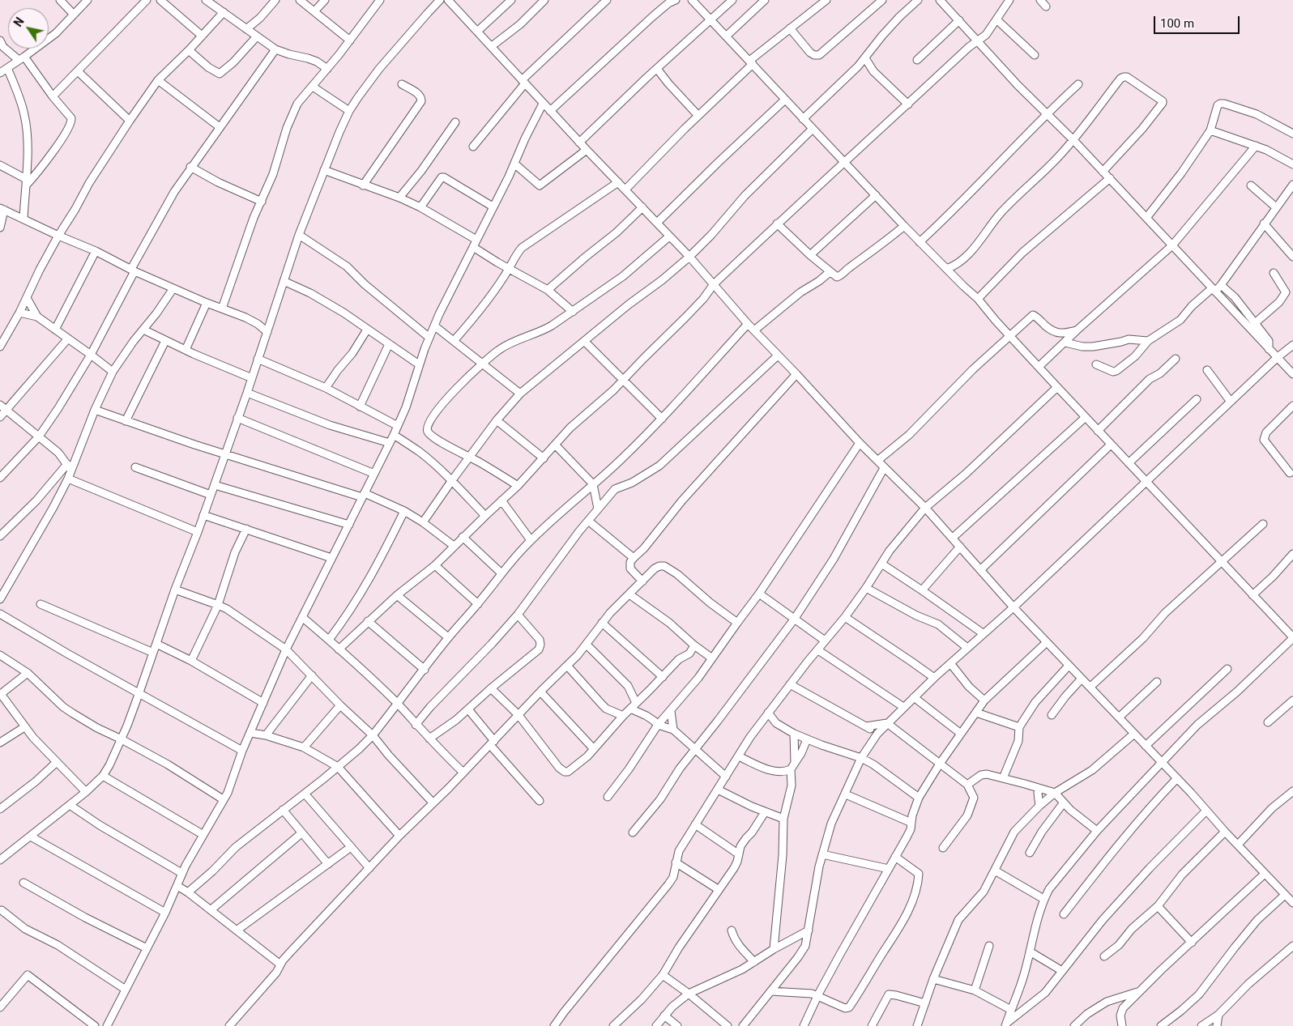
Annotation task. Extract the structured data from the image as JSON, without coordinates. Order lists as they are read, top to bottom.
{
  "scale_bar": "100 m",
  "north": "top left"
}
